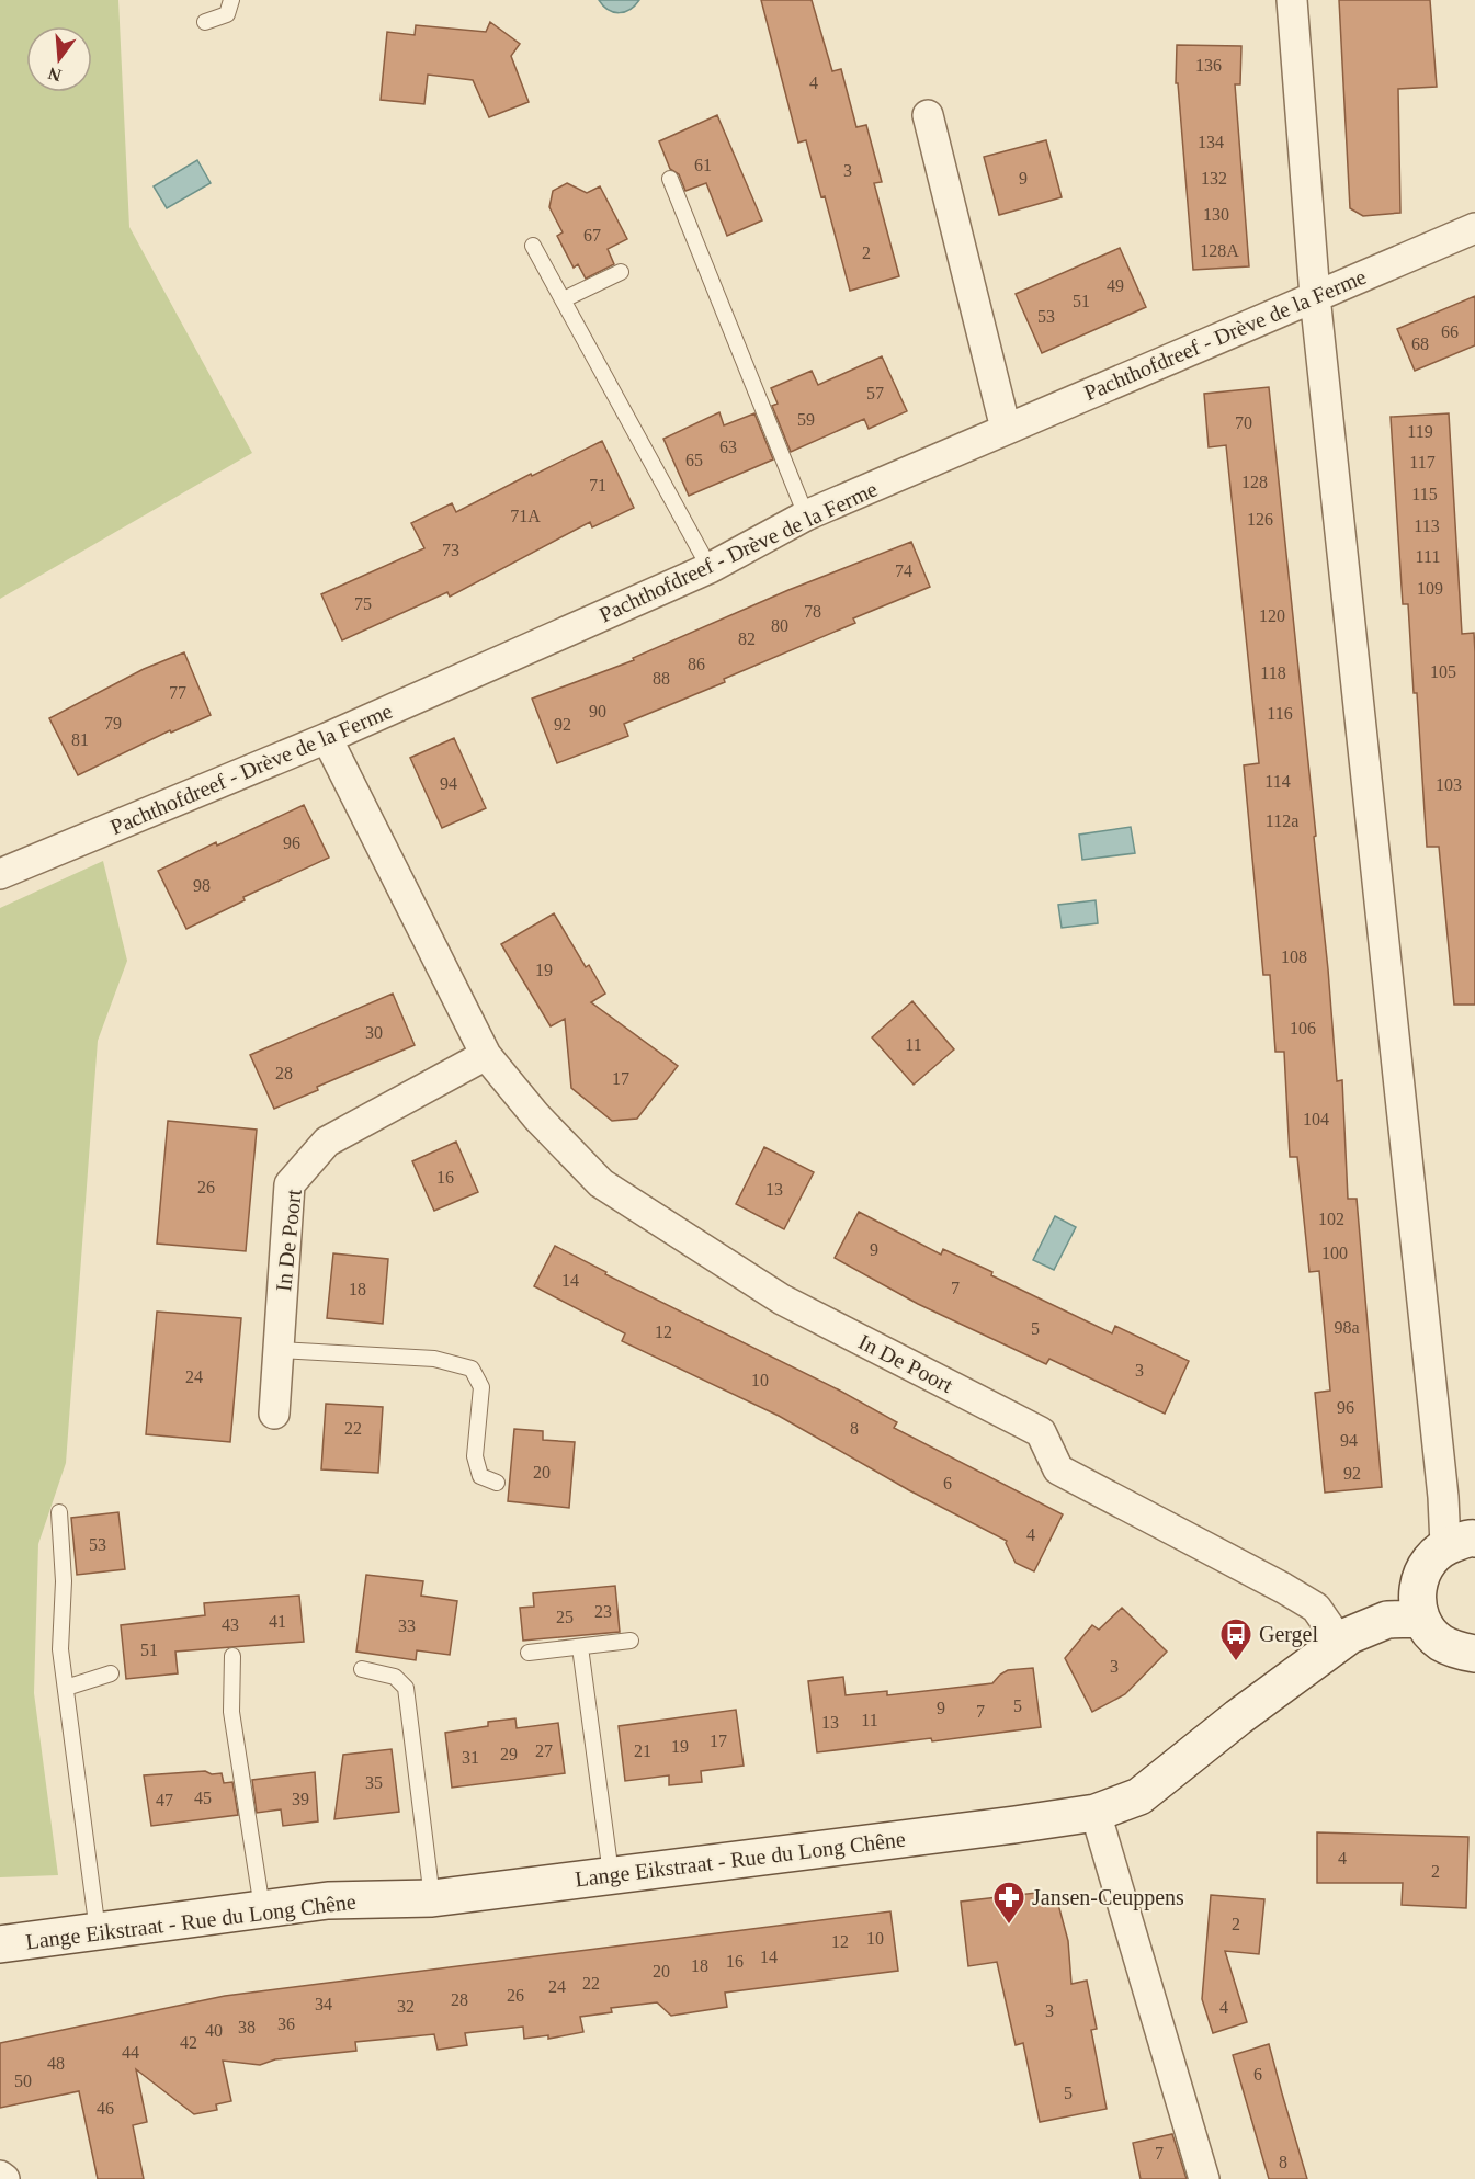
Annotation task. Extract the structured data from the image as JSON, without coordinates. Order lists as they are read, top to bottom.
{
  "streets": {
    "main road": ["Lange Eikstraat - Rue du Long Chêne"],
    "street": ["Pachthofdreef - Drève de la Ferme", "In De Poort"]
  },
  "crossings": [
    ["Pachthofdreef - Drève de la Ferme", "In De Poort"],
    ["In De Poort", "Lange Eikstraat - Rue du Long Chêne"]
  ],
  "places": {
    "bus stop": ["Gergel"],
    "pharmacy": ["Jansen-Ceuppens"]
  },
  "house_numbers": [
    "136",
    "4",
    "134",
    "61",
    "3",
    "9",
    "132",
    "130",
    "67",
    "128A",
    "2",
    "49",
    "51",
    "53",
    "66",
    "68",
    "57",
    "59",
    "70",
    "119",
    "63",
    "65",
    "117",
    "128",
    "71",
    "115",
    "71A",
    "126",
    "113",
    "73",
    "111",
    "74",
    "109",
    "75",
    "78",
    "120",
    "80",
    "82",
    "86",
    "105",
    "118",
    "88",
    "77",
    "90",
    "116",
    "79",
    "92",
    "81",
    "114",
    "94",
    "103",
    "112a",
    "96",
    "98",
    "108",
    "19",
    "106",
    "30",
    "11",
    "28",
    "17",
    "104",
    "16",
    "26",
    "13",
    "102",
    "9",
    "100",
    "14",
    "7",
    "18",
    "98a",
    "5",
    "12",
    "3",
    "24",
    "10",
    "96",
    "22",
    "8",
    "94",
    "20",
    "92",
    "6",
    "4",
    "53",
    "23",
    "25",
    "41",
    "43",
    "33",
    "51",
    "3",
    "5",
    "9",
    "7",
    "11",
    "13",
    "17",
    "19",
    "27",
    "21",
    "29",
    "31",
    "35",
    "45",
    "39",
    "47",
    "4",
    "2",
    "2",
    "10",
    "12",
    "14",
    "16",
    "18",
    "20",
    "22",
    "24",
    "26",
    "28",
    "34",
    "32",
    "4",
    "3",
    "36",
    "38",
    "40",
    "42",
    "44",
    "48",
    "6",
    "50",
    "5",
    "46",
    "7",
    "8"
  ],
  "north": "bottom"
}
